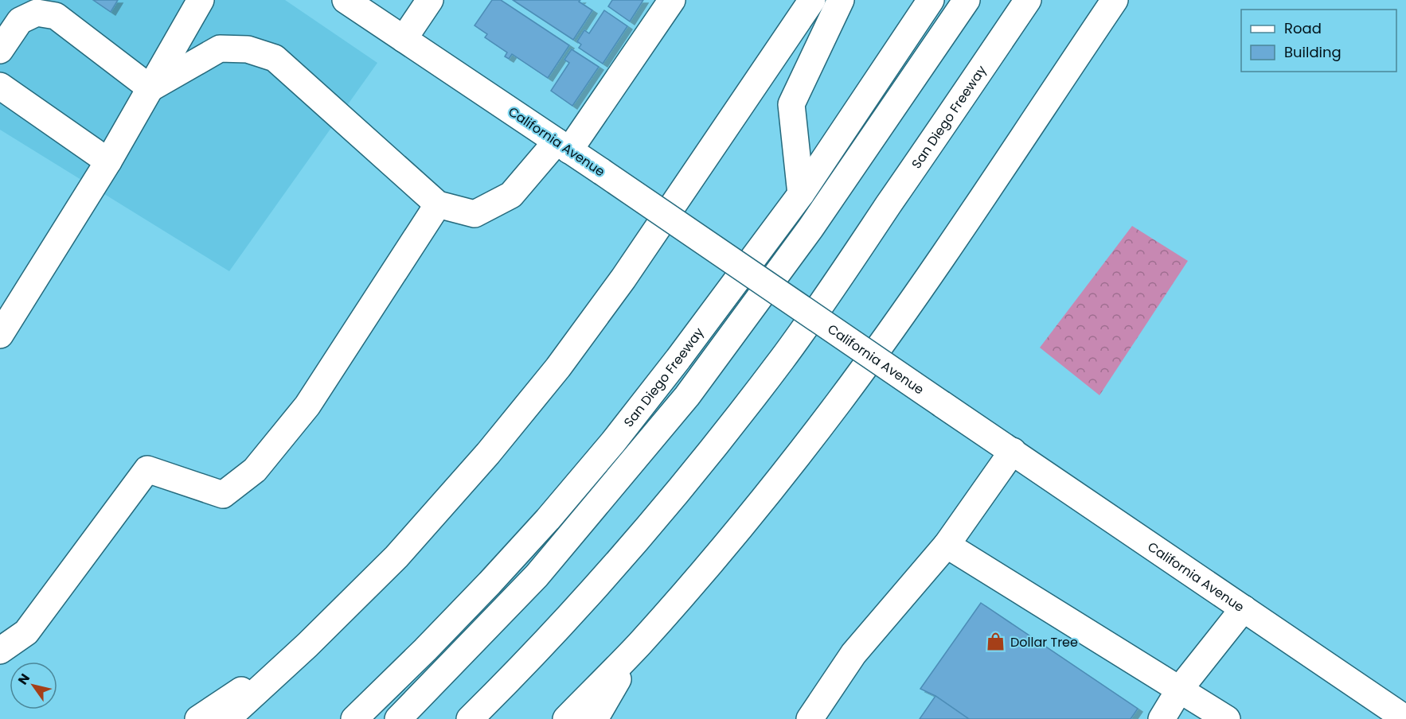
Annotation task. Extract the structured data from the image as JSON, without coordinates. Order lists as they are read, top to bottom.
{
  "streets": {
    "main road": ["San Diego Freeway", "California Avenue"]
  },
  "places": {
    "shop": ["Dollar Tree"]
  },
  "legend": ["Road", "Building"],
  "north": "top left"
}
